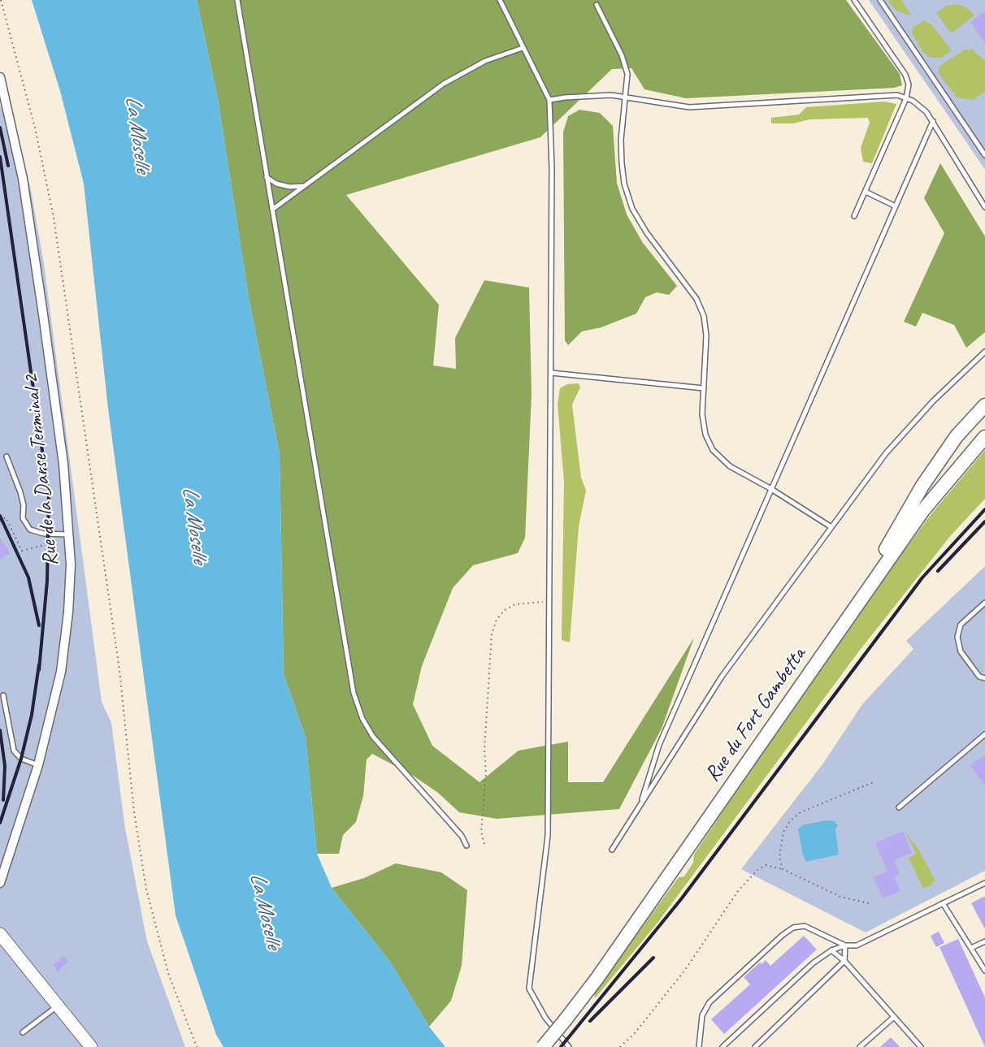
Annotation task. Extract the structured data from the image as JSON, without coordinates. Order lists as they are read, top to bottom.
{
  "streets": {
    "main road": ["Rue du Fort Gambetta"],
    "street": ["Rue de la Darse Terminal 2"]
  },
  "water": ["La Moselle"]
}
